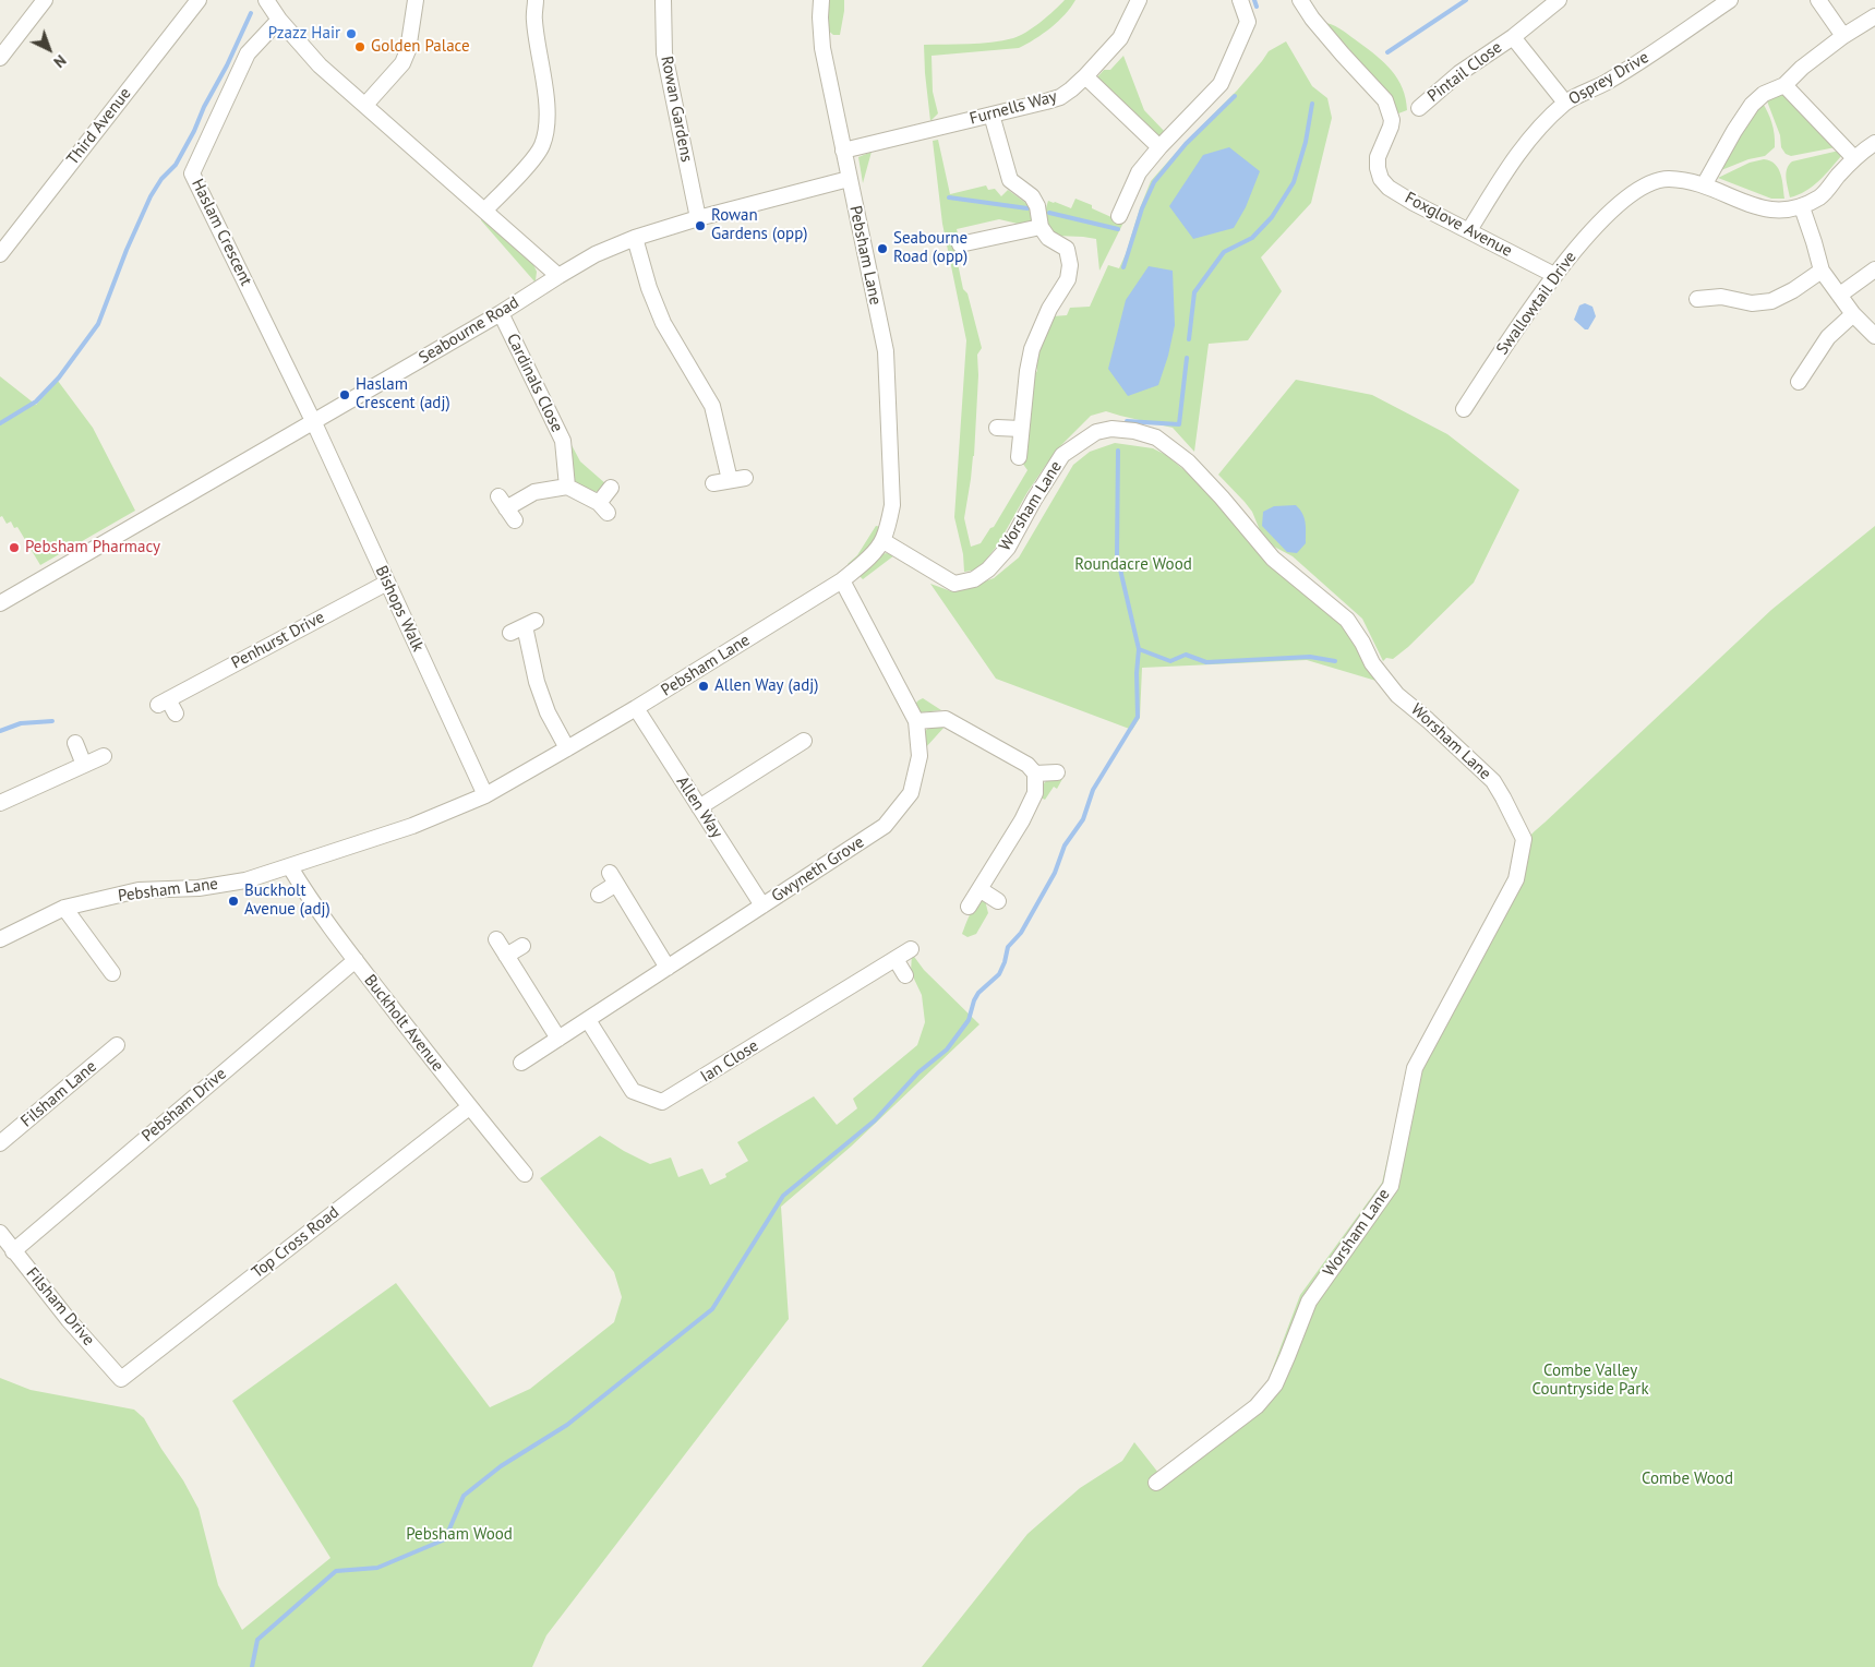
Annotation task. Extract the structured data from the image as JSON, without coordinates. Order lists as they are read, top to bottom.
{
  "streets": {
    "street": [
      "Pintail Close",
      "Osprey Drive",
      "Furnells Way",
      "Rowan Gardens",
      "Third Avenue",
      "Foxglove Avenue",
      "Haslam Crescent",
      "Pebsham Lane",
      "Swallowtail Drive",
      "Seabourne Road",
      "Cardinals Close",
      "Worsham Lane",
      "Bishops Walk",
      "Penhurst Drive",
      "Allen Way",
      "Gwyneth Grove",
      "Buckholt Avenue",
      "Ian Close",
      "Filsham Lane",
      "Pebsham Drive",
      "Top Cross Road",
      "Filsham Drive"
    ]
  },
  "crossings": [
    ["Osprey Drive", "Foxglove Avenue"],
    ["Furnells Way", "Pebsham Lane"],
    ["Rowan Gardens", "Seabourne Road"],
    ["Foxglove Avenue", "Swallowtail Drive"],
    ["Haslam Crescent", "Seabourne Road"],
    ["Haslam Crescent", "Bishops Walk"],
    ["Pebsham Lane", "Seabourne Road"],
    ["Pebsham Lane", "Worsham Lane"],
    ["Pebsham Lane", "Bishops Walk"],
    ["Pebsham Lane", "Allen Way"],
    ["Pebsham Lane", "Gwyneth Grove"],
    ["Pebsham Lane", "Buckholt Avenue"],
    ["Seabourne Road", "Cardinals Close"],
    ["Seabourne Road", "Bishops Walk"],
    ["Bishops Walk", "Penhurst Drive"],
    ["Allen Way", "Gwyneth Grove"],
    ["Gwyneth Grove", "Ian Close"],
    ["Buckholt Avenue", "Pebsham Drive"],
    ["Buckholt Avenue", "Top Cross Road"],
    ["Pebsham Drive", "Filsham Drive"],
    ["Top Cross Road", "Filsham Drive"]
  ],
  "parks": [
    "Roundacre Wood",
    "Combe Valley Countryside Park",
    "Combe Wood",
    "Pebsham Wood"
  ],
  "places": [
    "Pzazz Hair",
    "Golden Palace",
    "Rowan Gardens (opp)",
    "Seabourne Road (opp)",
    "Haslam Crescent (adj)",
    "Pebsham Pharmacy",
    "Allen Way (adj)",
    "Buckholt Avenue (adj)"
  ],
  "north": "bottom right"
}
